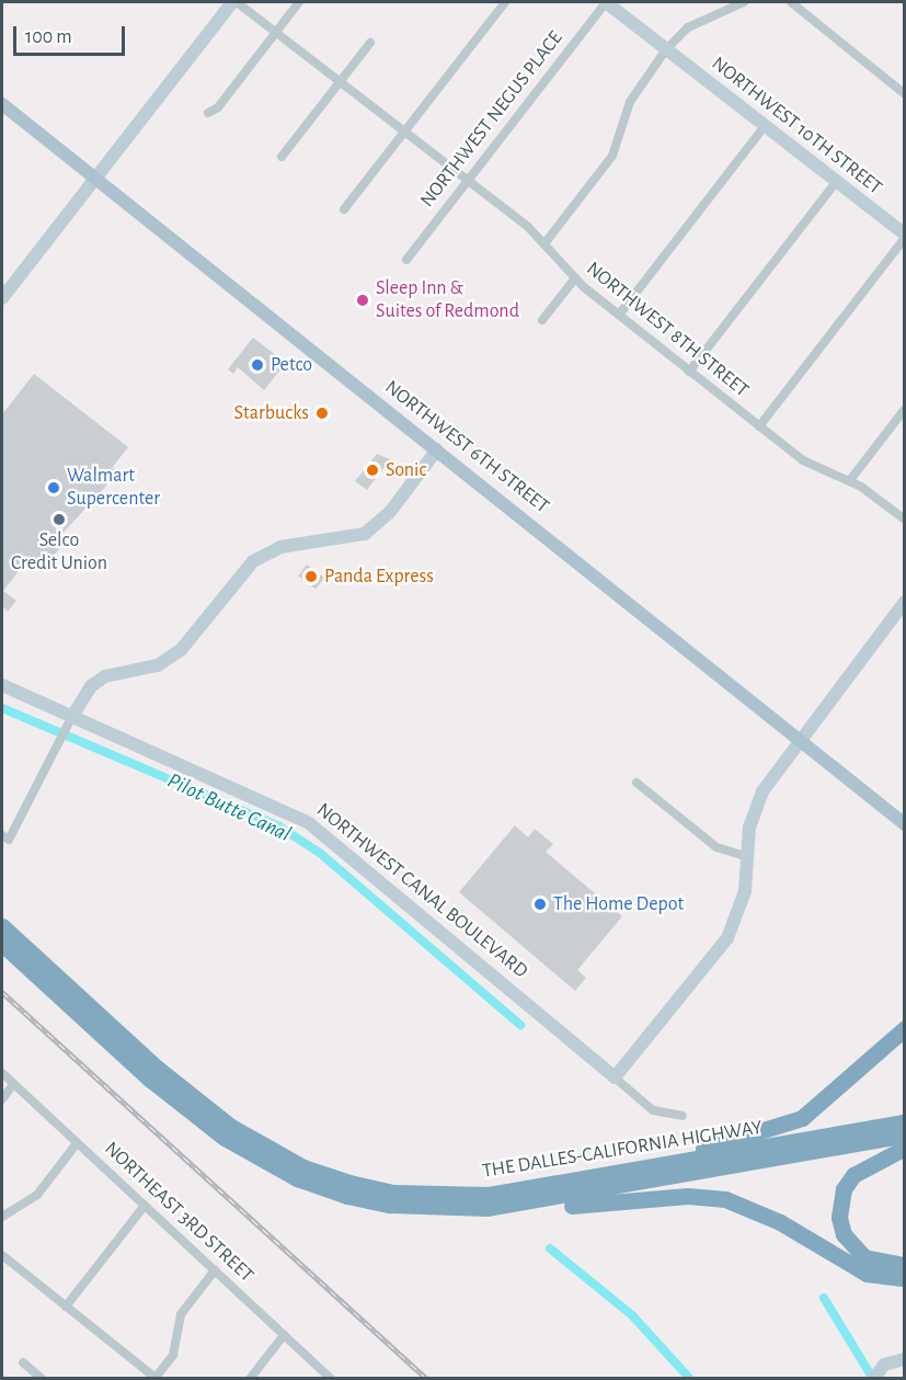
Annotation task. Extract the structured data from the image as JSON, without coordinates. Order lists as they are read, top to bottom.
{
  "streets": {
    "highway": ["THE DALLES-CALIFORNIA HIGHWAY"],
    "main road": ["NORTHWEST 6TH STREET"],
    "street": [
      "NORTHWEST NEGUS PLACE",
      "NORTHWEST 10TH STREET",
      "NORTHWEST 8TH STREET",
      "NORTHWEST CANAL BOULEVARD",
      "NORTHEAST 3RD STREET"
    ]
  },
  "crossings": [
    ["NORTHWEST NEGUS PLACE", "NORTHWEST 10TH STREET"],
    ["NORTHWEST NEGUS PLACE", "NORTHWEST 8TH STREET"]
  ],
  "water": ["Pilot Butte Canal"],
  "places": [
    "Sleep Inn & Suites of Redmond",
    "Petco",
    "Starbucks",
    "Sonic",
    "Walmart Supercenter",
    "Selco Credit Union",
    "Panda Express",
    "The Home Depot"
  ],
  "scale_bar": "100 m"
}
